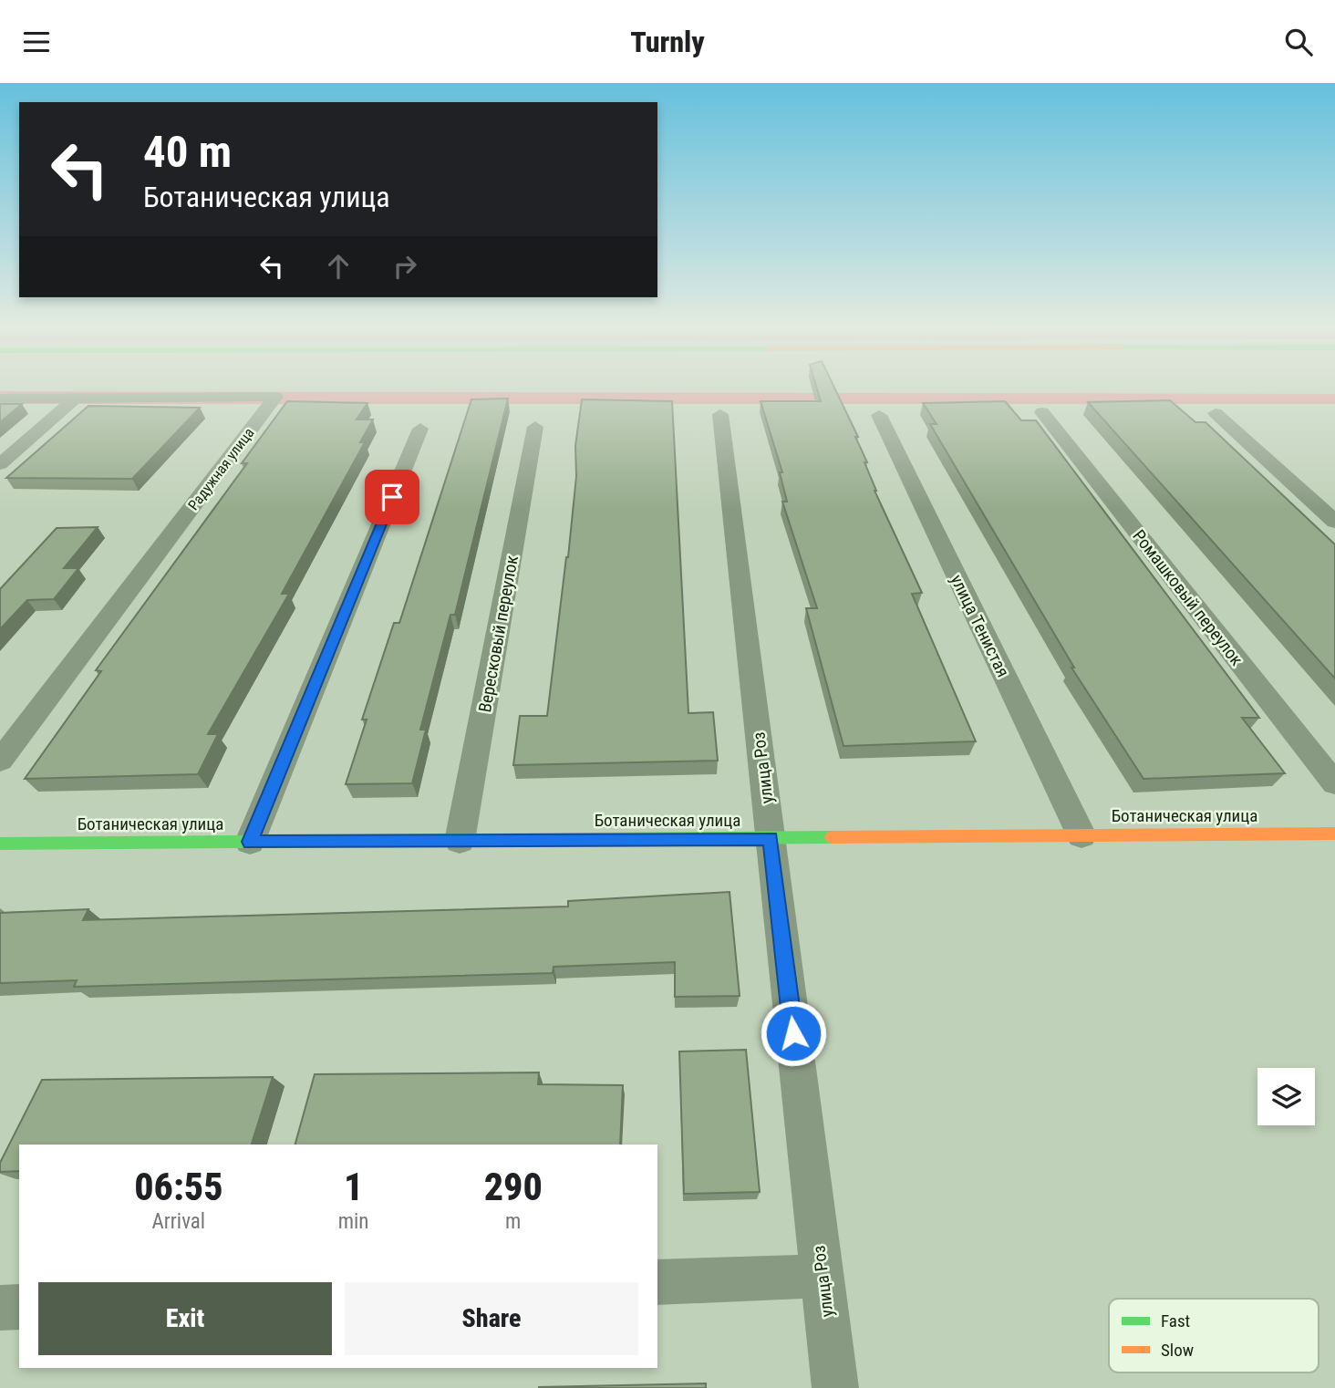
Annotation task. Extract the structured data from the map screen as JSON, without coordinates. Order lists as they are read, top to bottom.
{
  "streets": {
    "street": [
      "Радужная улица",
      "Ромашковый переулок",
      "улица Тенистая",
      "Вересковый переулок",
      "улица Роз",
      "Ботаническая улица"
    ]
  },
  "crossings": [
    ["улица Тенистая", "Ботаническая улица"],
    ["Вересковый переулок", "Ботаническая улица"],
    ["улица Роз", "Ботаническая улица"]
  ],
  "legend": ["Fast", "Slow"],
  "page": {
    "header": "Turnly",
    "turn": ["40 m", "Ботаническая улица"],
    "eta": [
      "06:55",
      "Arrival",
      "1",
      "min",
      "290",
      "m"
    ],
    "buttons": ["Exit", "Share"]
  }
}
